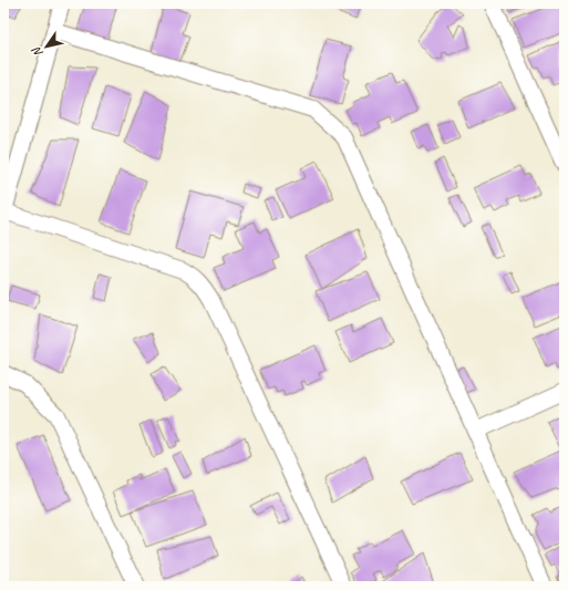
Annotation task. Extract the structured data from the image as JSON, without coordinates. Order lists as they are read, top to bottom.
{
  "north": "bottom left"
}
